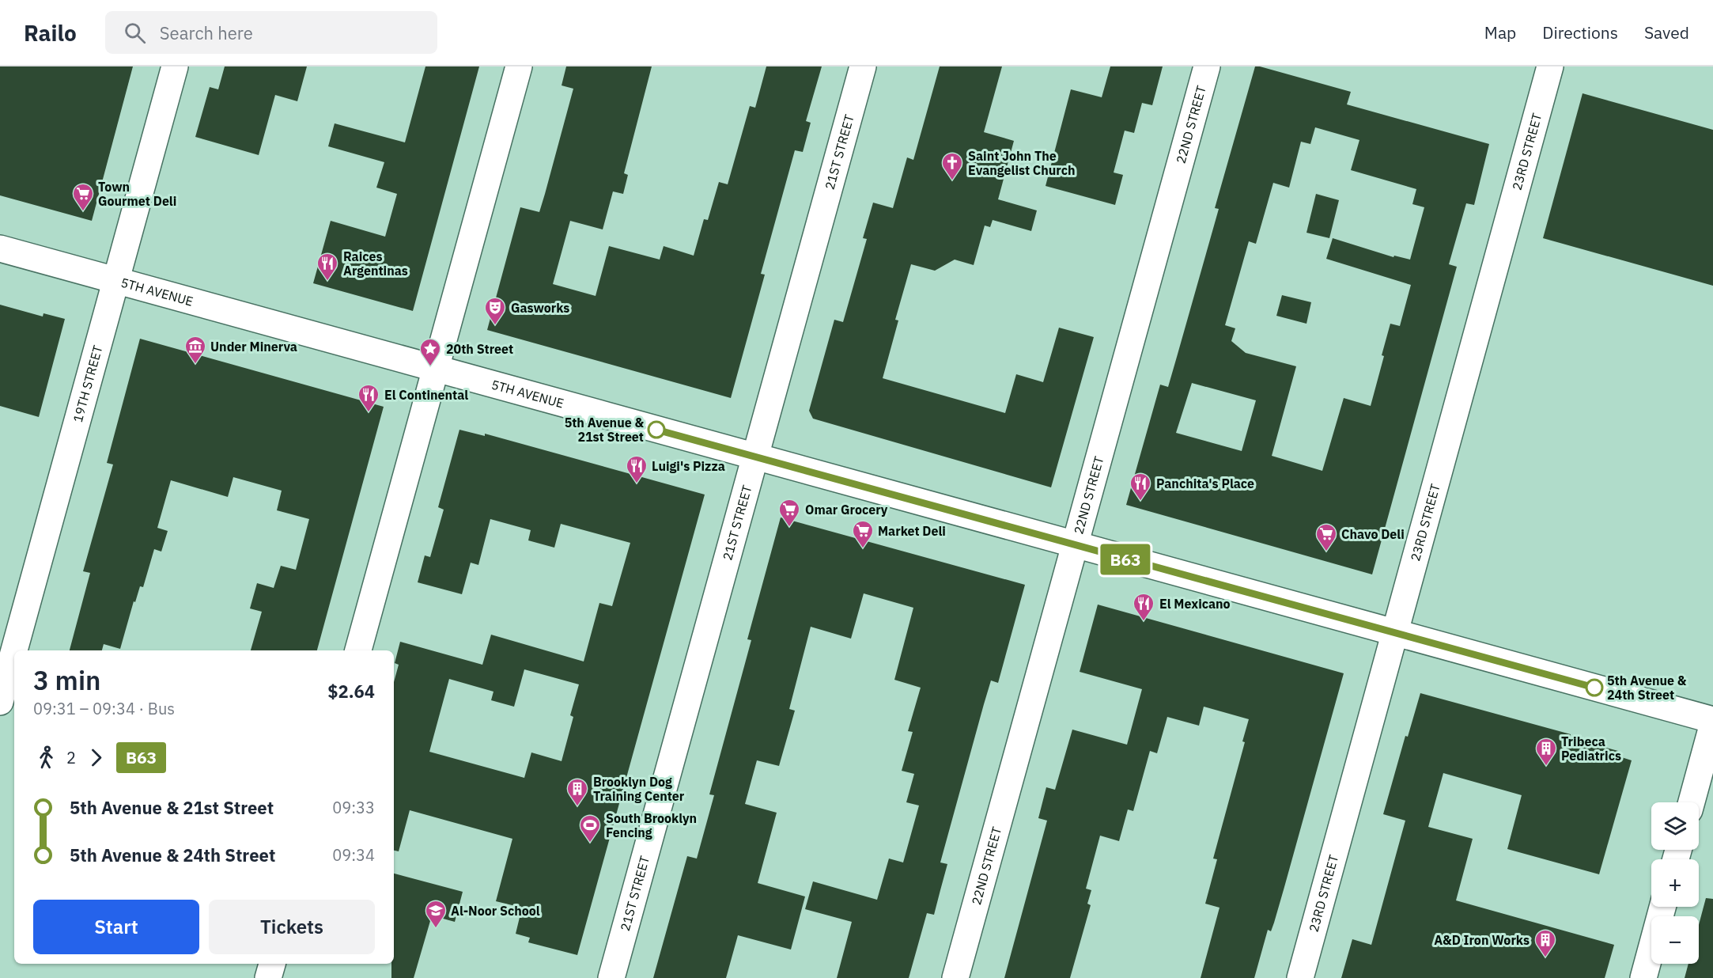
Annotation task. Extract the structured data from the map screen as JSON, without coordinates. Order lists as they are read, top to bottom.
{
  "streets": {
    "street": [
      "22ND STREET",
      "23RD STREET",
      "21ST STREET",
      "5TH AVENUE",
      "19TH STREET"
    ]
  },
  "crossings": [
    ["22ND STREET", "5TH AVENUE"],
    ["23RD STREET", "5TH AVENUE"],
    ["21ST STREET", "5TH AVENUE"],
    ["5TH AVENUE", "19TH STREET"]
  ],
  "places": {
    "church": ["Saint John The Evangelist Church"],
    "supermarket": [
      "Town Gourmet Deli",
      "Omar Grocery",
      "Market Deli",
      "Chavo Deli"
    ],
    "restaurant": [
      "Raices Argentinas",
      "El Continental",
      "Luigi's Pizza",
      "Panchita's Place",
      "El Mexicano"
    ],
    "theatre": ["Gasworks"],
    "museum": ["Under Minerva"],
    "place": ["20th Street"],
    "other": ["5th Avenue & 21st Street", "5th Avenue & 24th Street"],
    "building": ["Tribeca Pediatrics", "Brooklyn Dog Training Center", "A&D Iron Works"],
    "sports": ["South Brooklyn Fencing"],
    "school or university": ["Al-Noor School"]
  },
  "lines": ["bus line B63"],
  "page": {
    "header": "Railo",
    "search": "Search here",
    "nav": ["Map", "Directions", "Saved"],
    "on_map": "B63",
    "heading": ["3 min", "09:31 – 09:34 · Bus", "$2.64"],
    "legs": ["2", "B63"],
    "list": [
      {
        "name": "5th Avenue & 21st Street",
        "value": "09:33"
      },
      {
        "name": "5th Avenue & 24th Street",
        "value": "09:34"
      }
    ],
    "map_buttons": ["+", "−"],
    "buttons": ["Start", "Tickets"]
  }
}
